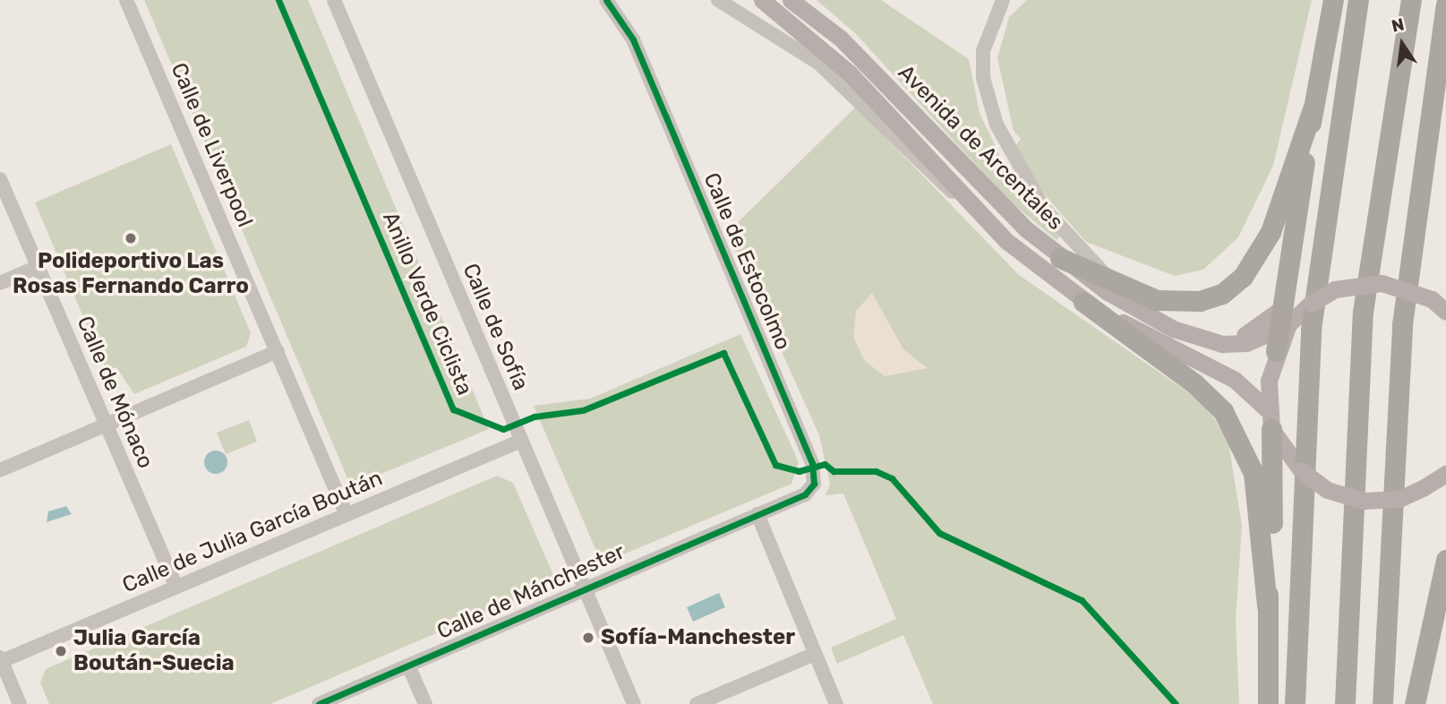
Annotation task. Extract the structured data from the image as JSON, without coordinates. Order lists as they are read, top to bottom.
{
  "streets": {
    "main road": ["Avenida de Arcentales"],
    "street": [
      "Calle de Liverpool",
      "Calle de Estocolmo",
      "Calle de Sofía",
      "Calle de Mónaco",
      "Calle de Julia García Boután",
      "Calle de Mánchester"
    ],
    "cycle path": ["Anillo Verde Ciclista"]
  },
  "crossings": [
    ["Calle de Liverpool", "Calle de Julia García Boután"],
    ["Calle de Estocolmo", "Calle de Mánchester"],
    ["Calle de Sofía", "Calle de Julia García Boután"],
    ["Calle de Sofía", "Calle de Mánchester"],
    ["Calle de Mónaco", "Calle de Julia García Boután"]
  ],
  "places": ["Polideportivo Las Rosas Fernando Carro", "Sofía-Manchester", "Julia García Boután-Suecia"],
  "north": "top"
}
